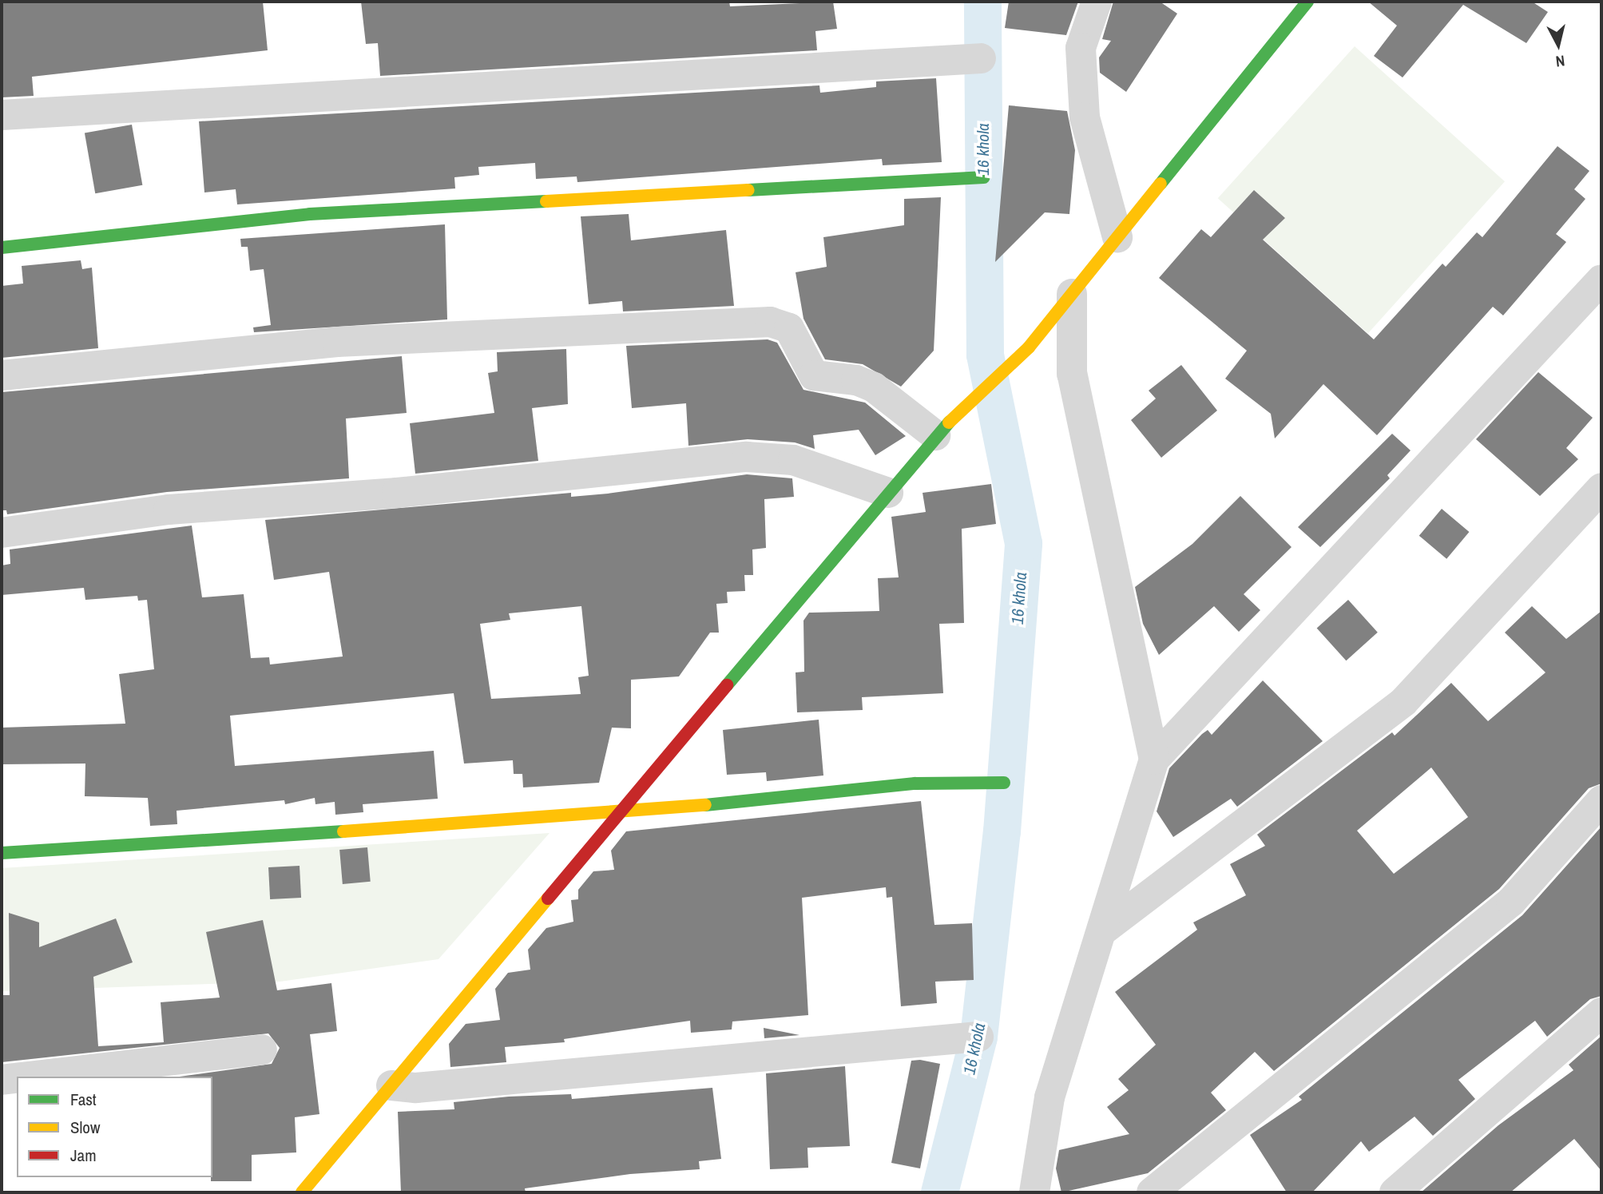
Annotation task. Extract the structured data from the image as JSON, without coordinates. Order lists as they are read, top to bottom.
{
  "water": ["16 khola"],
  "legend": ["Fast", "Slow", "Jam"],
  "north": "bottom"
}
